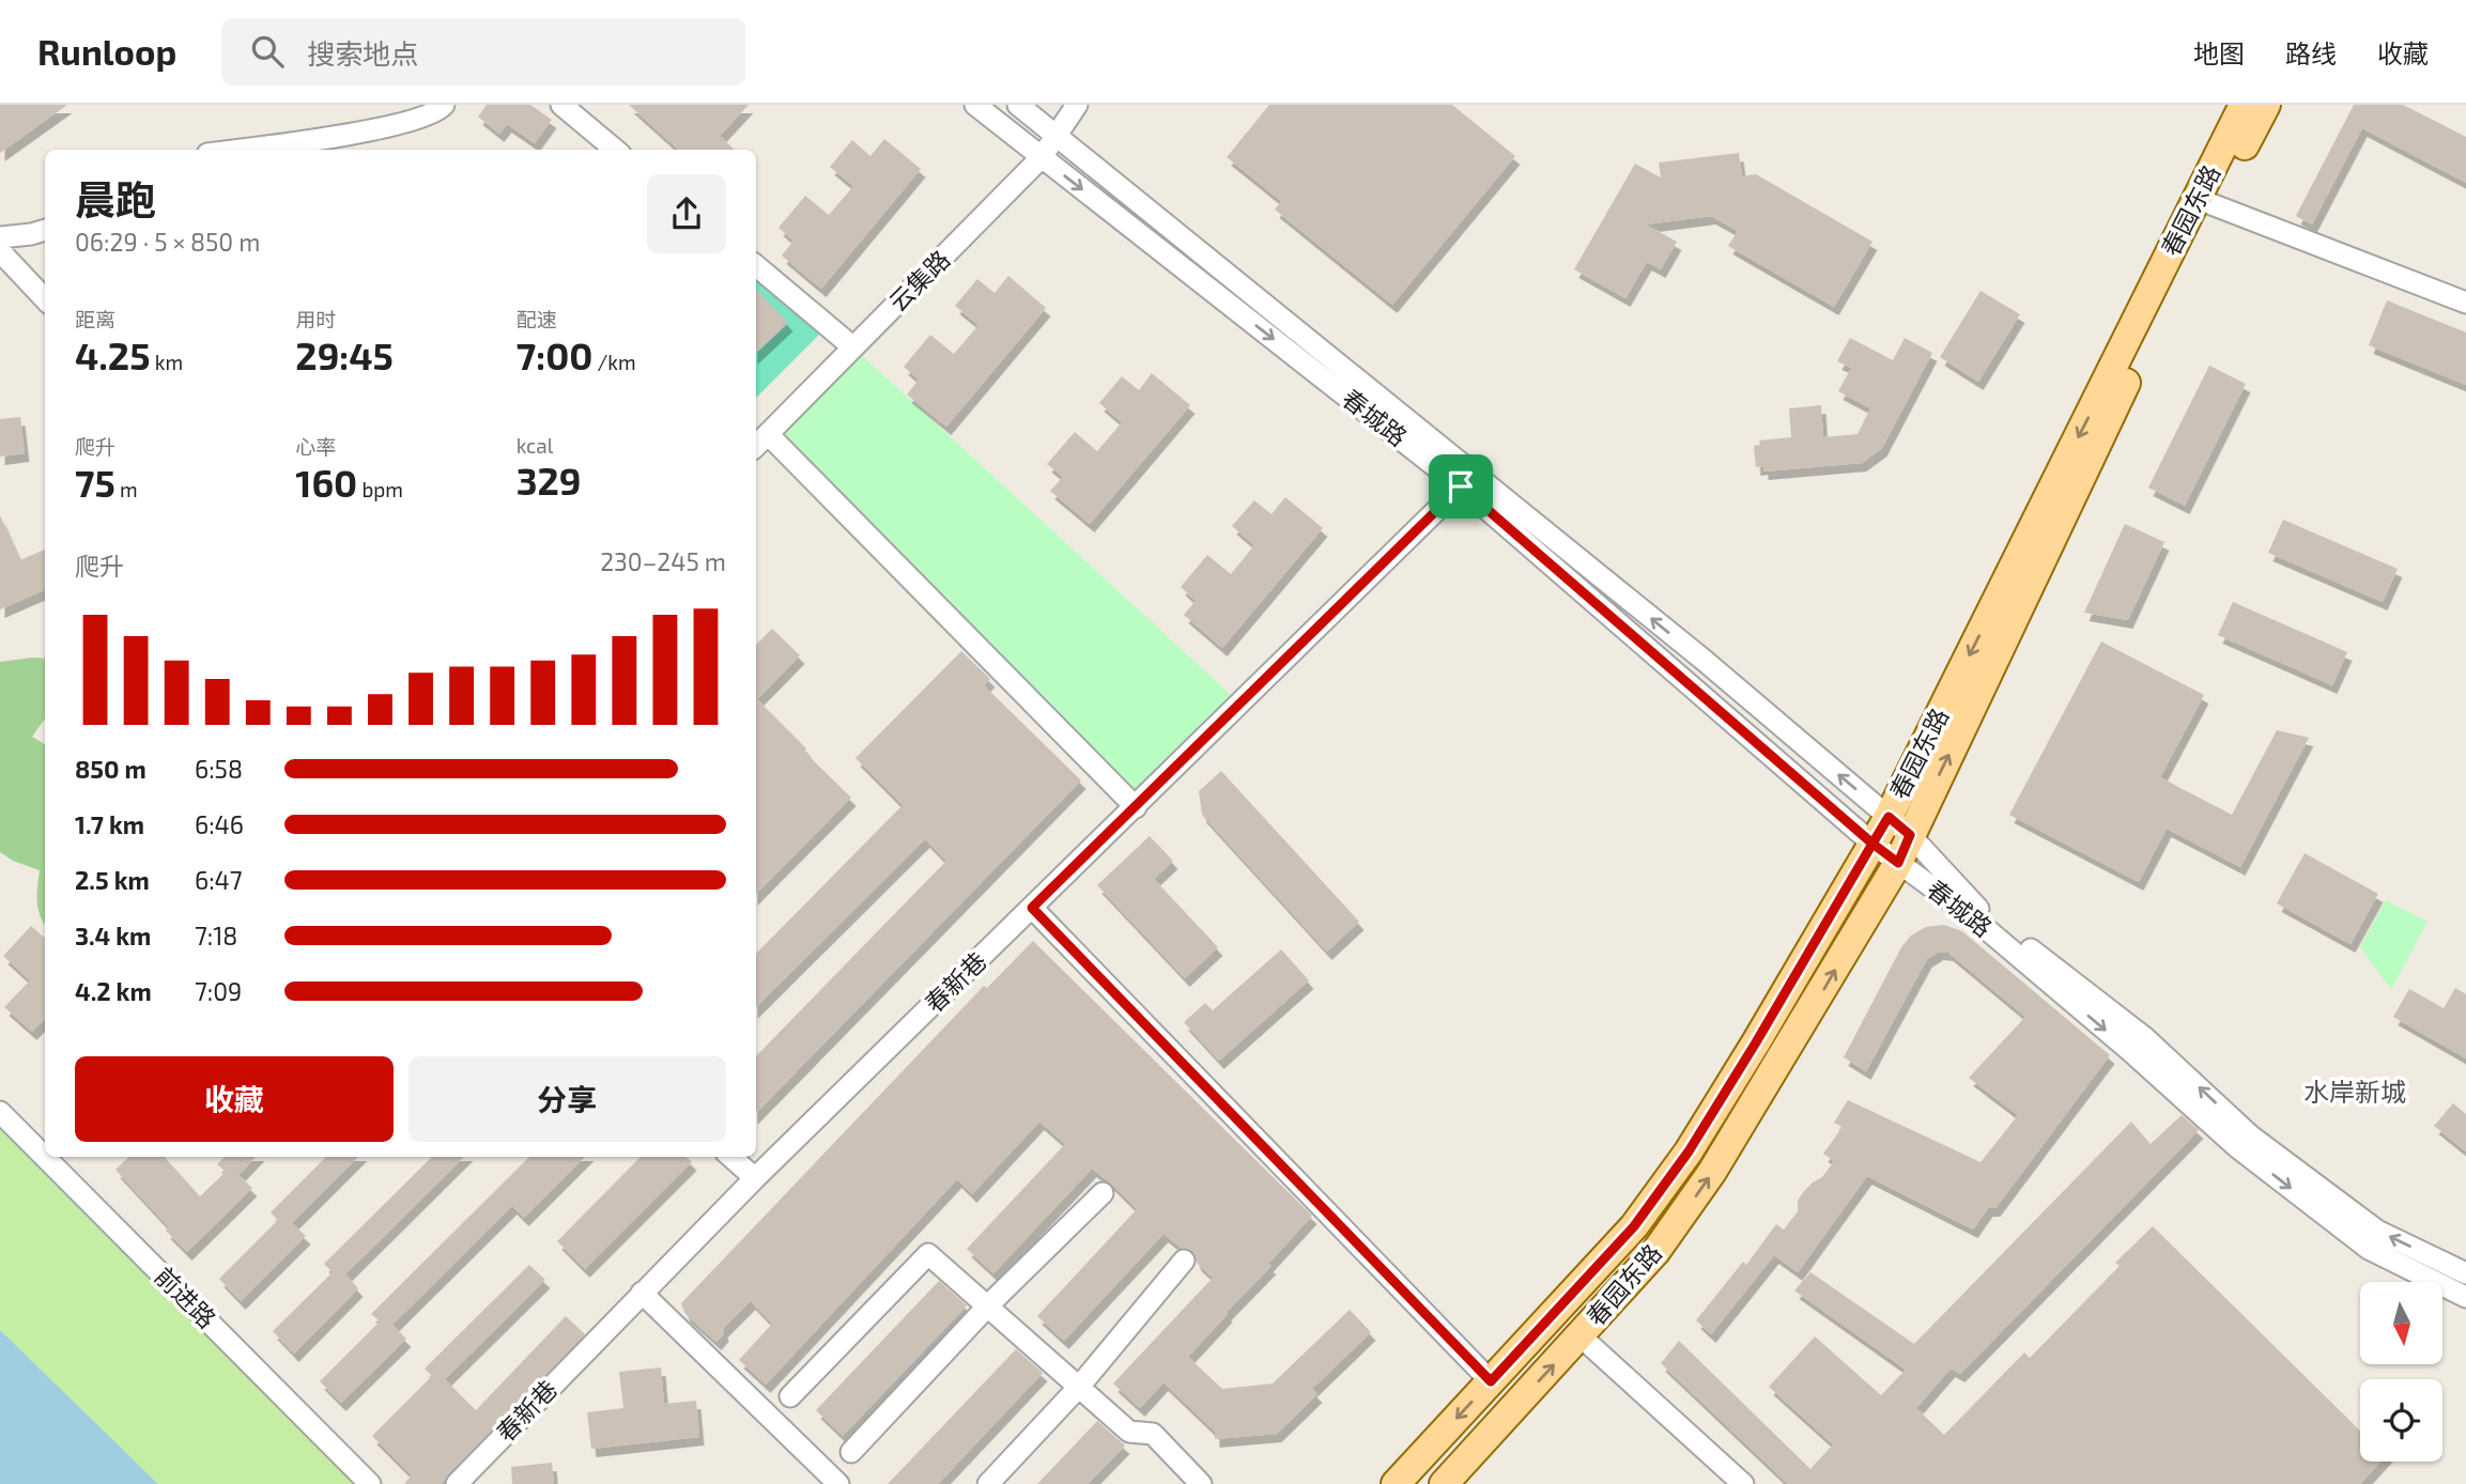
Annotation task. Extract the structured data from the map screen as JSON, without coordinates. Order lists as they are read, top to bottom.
{
  "streets": {
    "main road": ["春园东路"],
    "street": [
      "云集路",
      "春城路",
      "春新巷",
      "前进路"
    ]
  },
  "crossings": [
    ["春园东路", "春城路"],
    ["云集路", "春城路"],
    ["春城路", "春新巷"]
  ],
  "districts": ["水岸新城"],
  "north": "bottom",
  "page": {
    "header": "Runloop",
    "search": "搜索地点",
    "nav": ["地图", "路线", "收藏"],
    "heading": ["晨跑", "06:29 · 5 × 850 m"],
    "stats": [
      ["距离", "4.25 km"],
      ["用时", "29:45"],
      ["配速", "7:00 /km"],
      ["爬升", "75 m"],
      ["心率", "160 bpm"],
      ["kcal", "329"]
    ],
    "chart": ["爬升", "230–245 m"],
    "list": [
      {
        "name": "850 m",
        "note": "6:58"
      },
      {
        "name": "1.7 km",
        "note": "6:46"
      },
      {
        "name": "2.5 km",
        "note": "6:47"
      },
      {
        "name": "3.4 km",
        "note": "7:18"
      },
      {
        "name": "4.2 km",
        "note": "7:09"
      }
    ],
    "buttons": ["收藏", "分享"]
  }
}
